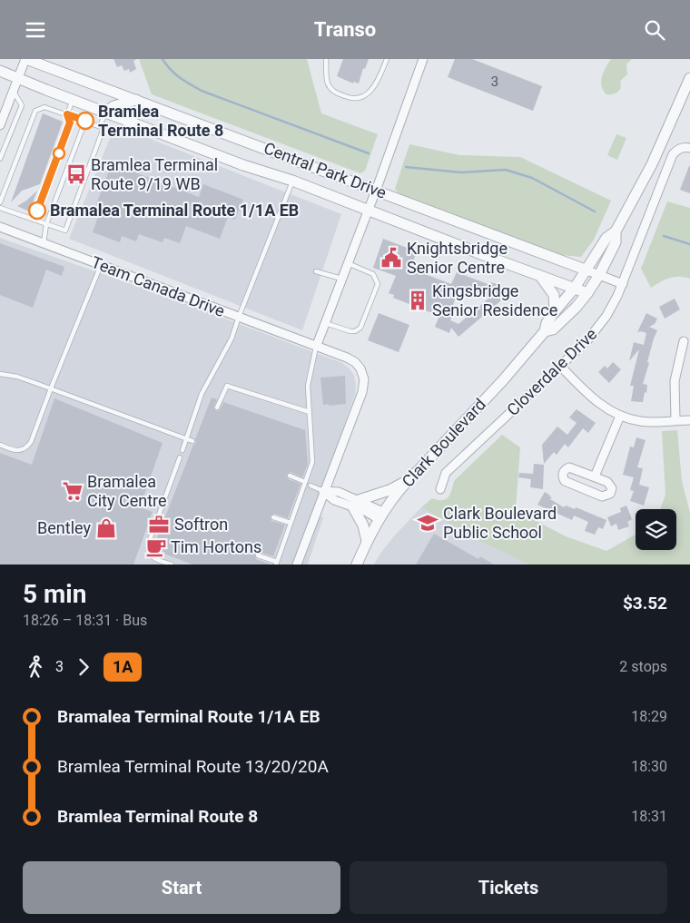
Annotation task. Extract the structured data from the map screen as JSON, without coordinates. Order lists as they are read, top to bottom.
{
  "streets": {
    "street": [
      "Central Park Drive",
      "Team Canada Drive",
      "Cloverdale Drive",
      "Clark Boulevard"
    ]
  },
  "crossings": [
    ["Central Park Drive", "Cloverdale Drive"],
    ["Central Park Drive", "Clark Boulevard"]
  ],
  "places": {
    "other": ["Bramlea Terminal Route 8", "Bramalea Terminal Route 1/1A EB"],
    "bus stop": ["Bramlea Terminal Route 9/19 WB"],
    "public building": ["Knightsbridge Senior Centre"],
    "building": ["Kingsbridge Senior Residence"],
    "supermarket": ["Bramalea City Centre"],
    "school or university": ["Clark Boulevard Public School"],
    "office": ["Softron"],
    "shop": ["Bentley"],
    "cafe": ["Tim Hortons"]
  },
  "lines": ["bus line 1A"],
  "house_numbers": ["3"],
  "page": {
    "header": "Transo",
    "heading": ["5 min", "18:26 – 18:31 · Bus", "$3.52"],
    "legs": ["3", "1A", "2 stops"],
    "list": [
      {
        "name": "Bramalea Terminal Route 1/1A EB",
        "value": "18:29"
      },
      {
        "name": "Bramlea Terminal Route 13/20/20A",
        "value": "18:30"
      },
      {
        "name": "Bramlea Terminal Route 8",
        "value": "18:31"
      }
    ],
    "buttons": ["Start", "Tickets"]
  }
}
